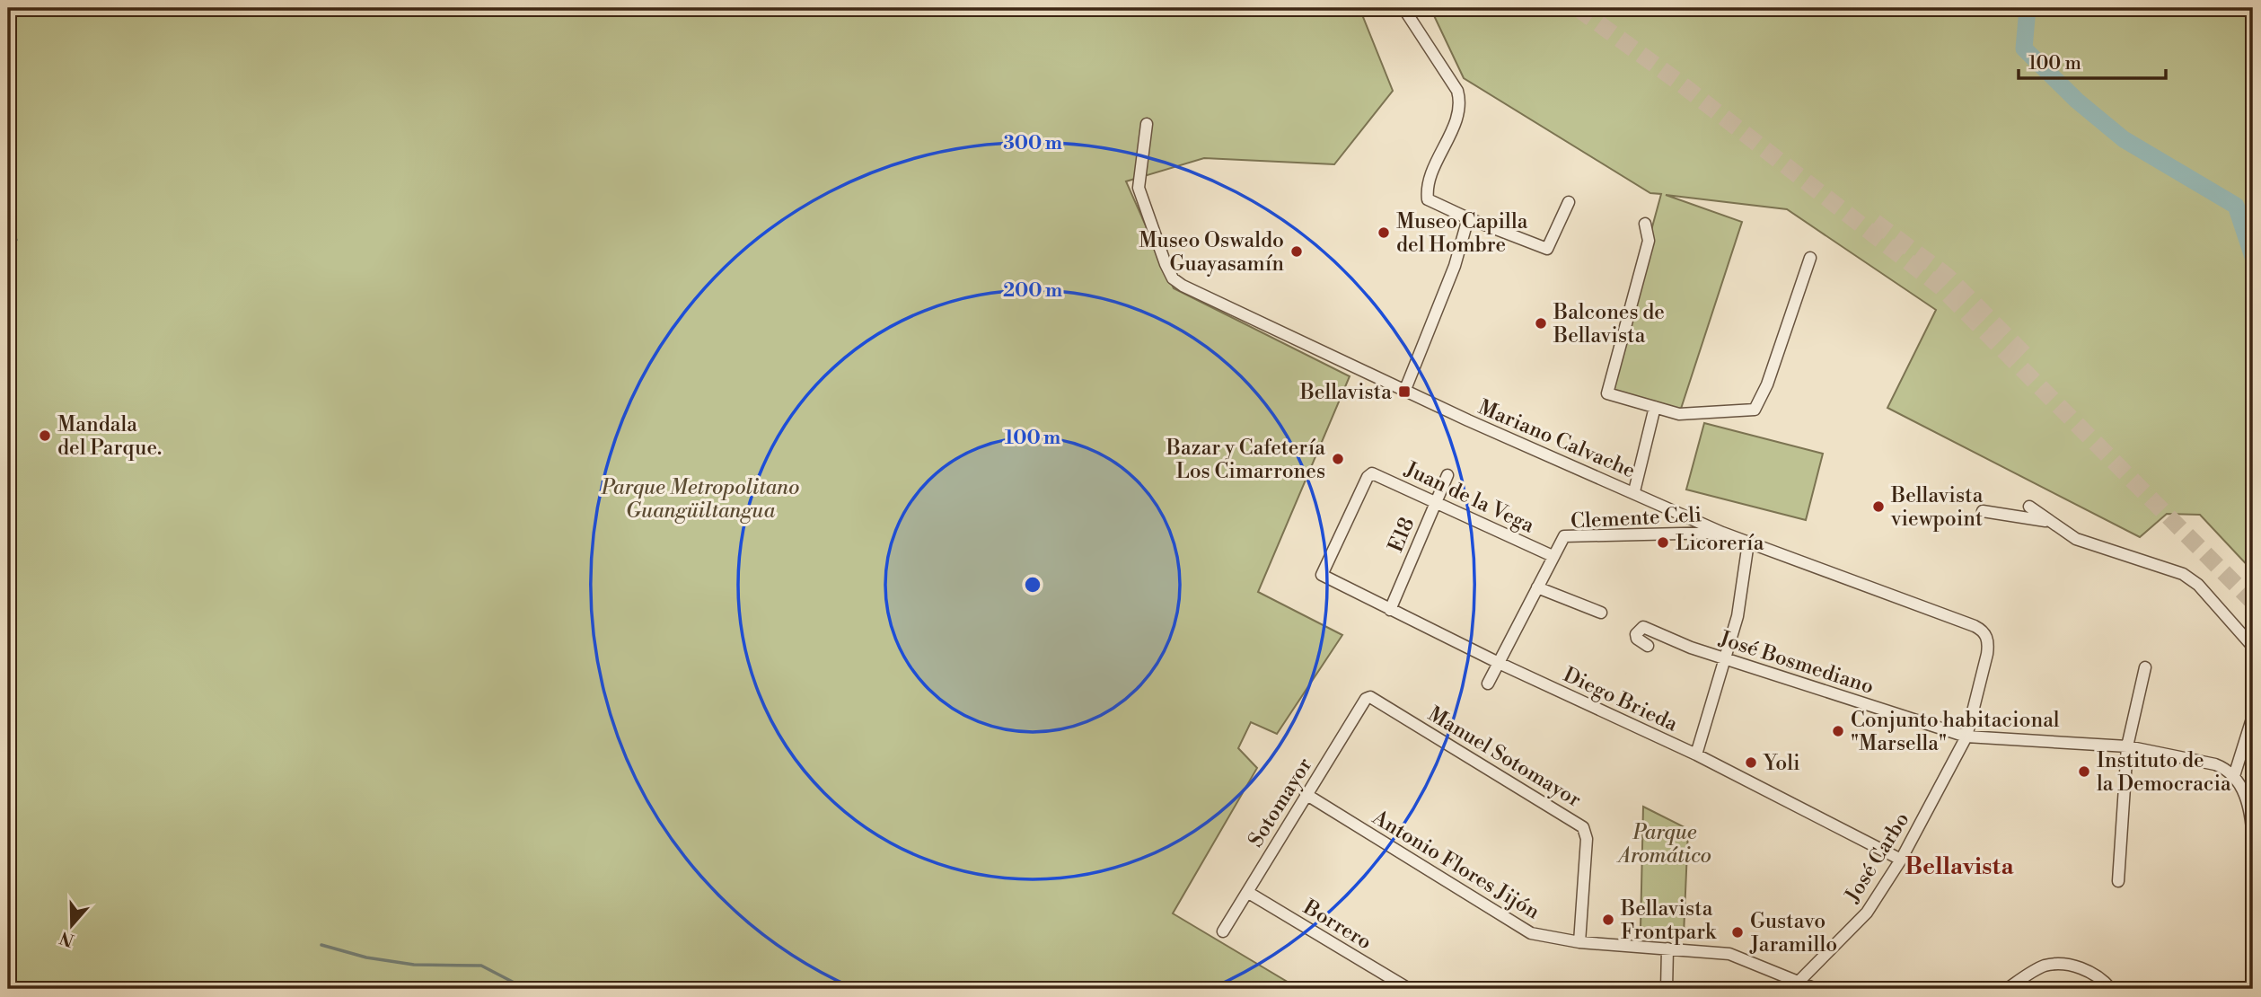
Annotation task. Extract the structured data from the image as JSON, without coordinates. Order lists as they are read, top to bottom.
{
  "streets": {
    "street": [
      "Mariano Calvache",
      "Juan de la Vega",
      "Clemente Celi",
      "E18",
      "José Bosmediano",
      "Diego Brieda",
      "Manuel Sotomayor",
      "Sotomayor",
      "José Carbo",
      "Antonio Flores Jijón",
      "Borrero"
    ]
  },
  "crossings": [
    ["Mariano Calvache", "Clemente Celi"],
    ["Mariano Calvache", "José Bosmediano"],
    ["Mariano Calvache", "José Carbo"],
    ["Juan de la Vega", "Clemente Celi"],
    ["Juan de la Vega", "E18"],
    ["Juan de la Vega", "Diego Brieda"],
    ["Clemente Celi", "Diego Brieda"],
    ["E18", "Diego Brieda"],
    ["José Bosmediano", "José Carbo"],
    ["Diego Brieda", "José Carbo"],
    ["Manuel Sotomayor", "Sotomayor"],
    ["Manuel Sotomayor", "Antonio Flores Jijón"],
    ["Sotomayor", "Antonio Flores Jijón"],
    ["Sotomayor", "Borrero"],
    ["José Carbo", "Antonio Flores Jijón"]
  ],
  "districts": ["Bellavista"],
  "parks": ["Parque Metropolitano Guangüiltangua", "Parque Aromático"],
  "places": {
    "other": [
      "Museo Capilla del Hombre",
      "Museo Oswaldo Guayasamín",
      "Balcones de Bellavista",
      "Mandala del Parque.",
      "Bazar y Cafetería Los Cimarrones",
      "Bellavista viewpoint",
      "Licorería",
      "Conjunto habitacional \"Marsella\"",
      "Yoli",
      "Instituto de la Democracia",
      "Bellavista Frontpark",
      "Gustavo Jaramillo"
    ],
    "transit": ["Bellavista"]
  },
  "scale_bar": "100 m",
  "north": "bottom",
  "rings": ["300 m", "200 m", "100 m"]
}
